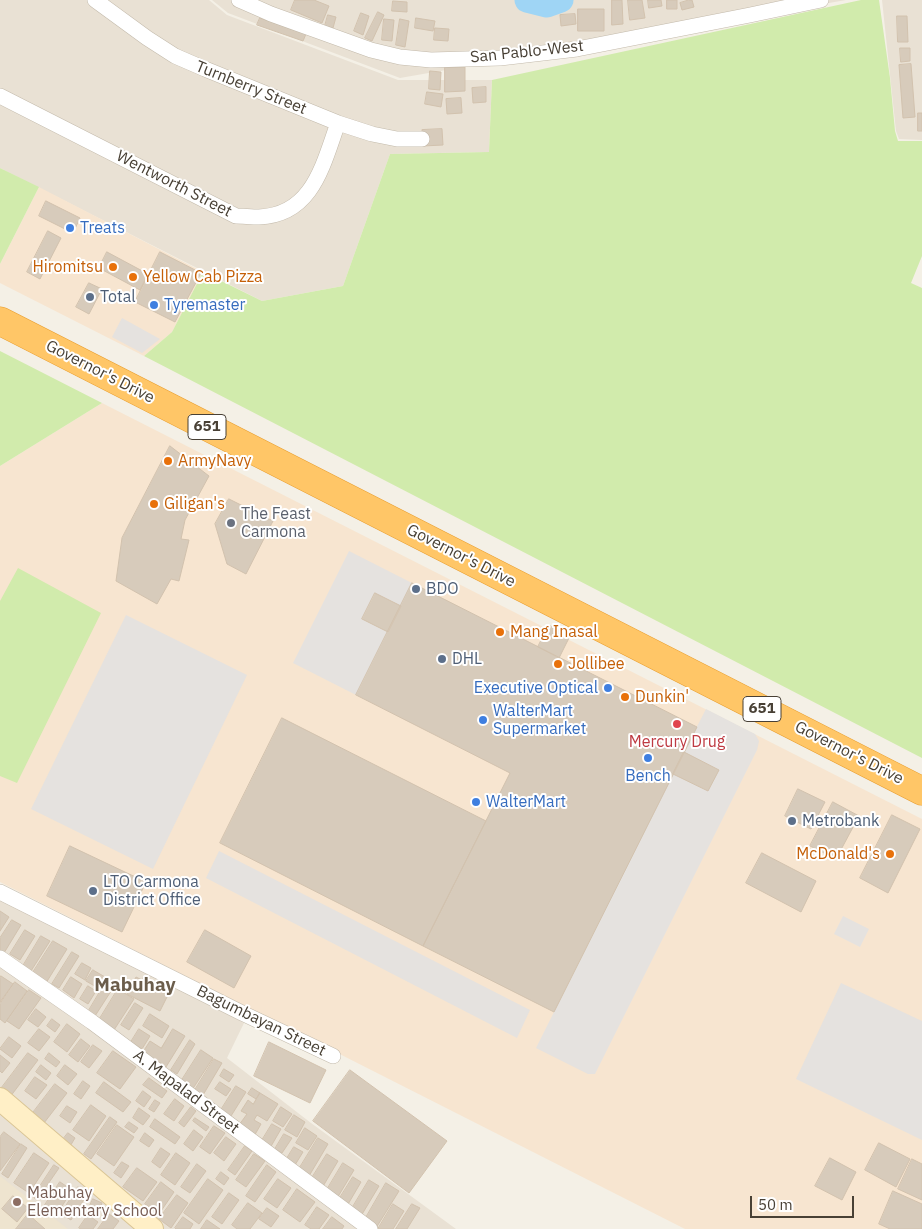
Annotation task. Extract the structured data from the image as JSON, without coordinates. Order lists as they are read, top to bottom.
{
  "streets": {
    "highway": ["Governor's Drive", "651"],
    "street": [
      "San Pablo-West",
      "Turnberry Street",
      "Wentworth Street",
      "Bagumbayan Street",
      "A. Mapalad Street"
    ]
  },
  "crossings": [
    ["Turnberry Street", "Wentworth Street"]
  ],
  "districts": ["Mabuhay"],
  "places": [
    "Treats",
    "Hiromitsu",
    "Yellow Cab Pizza",
    "Total",
    "Tyremaster",
    "ArmyNavy",
    "Giligan's",
    "The Feast Carmona",
    "BDO",
    "Mang Inasal",
    "DHL",
    "Jollibee",
    "Executive Optical",
    "Dunkin'",
    "WalterMart Supermarket",
    "Mercury Drug",
    "Bench",
    "WalterMart",
    "Metrobank",
    "McDonald's",
    "LTO Carmona District Office",
    "Mabuhay Elementary School"
  ],
  "scale_bar": "50 m"
}
